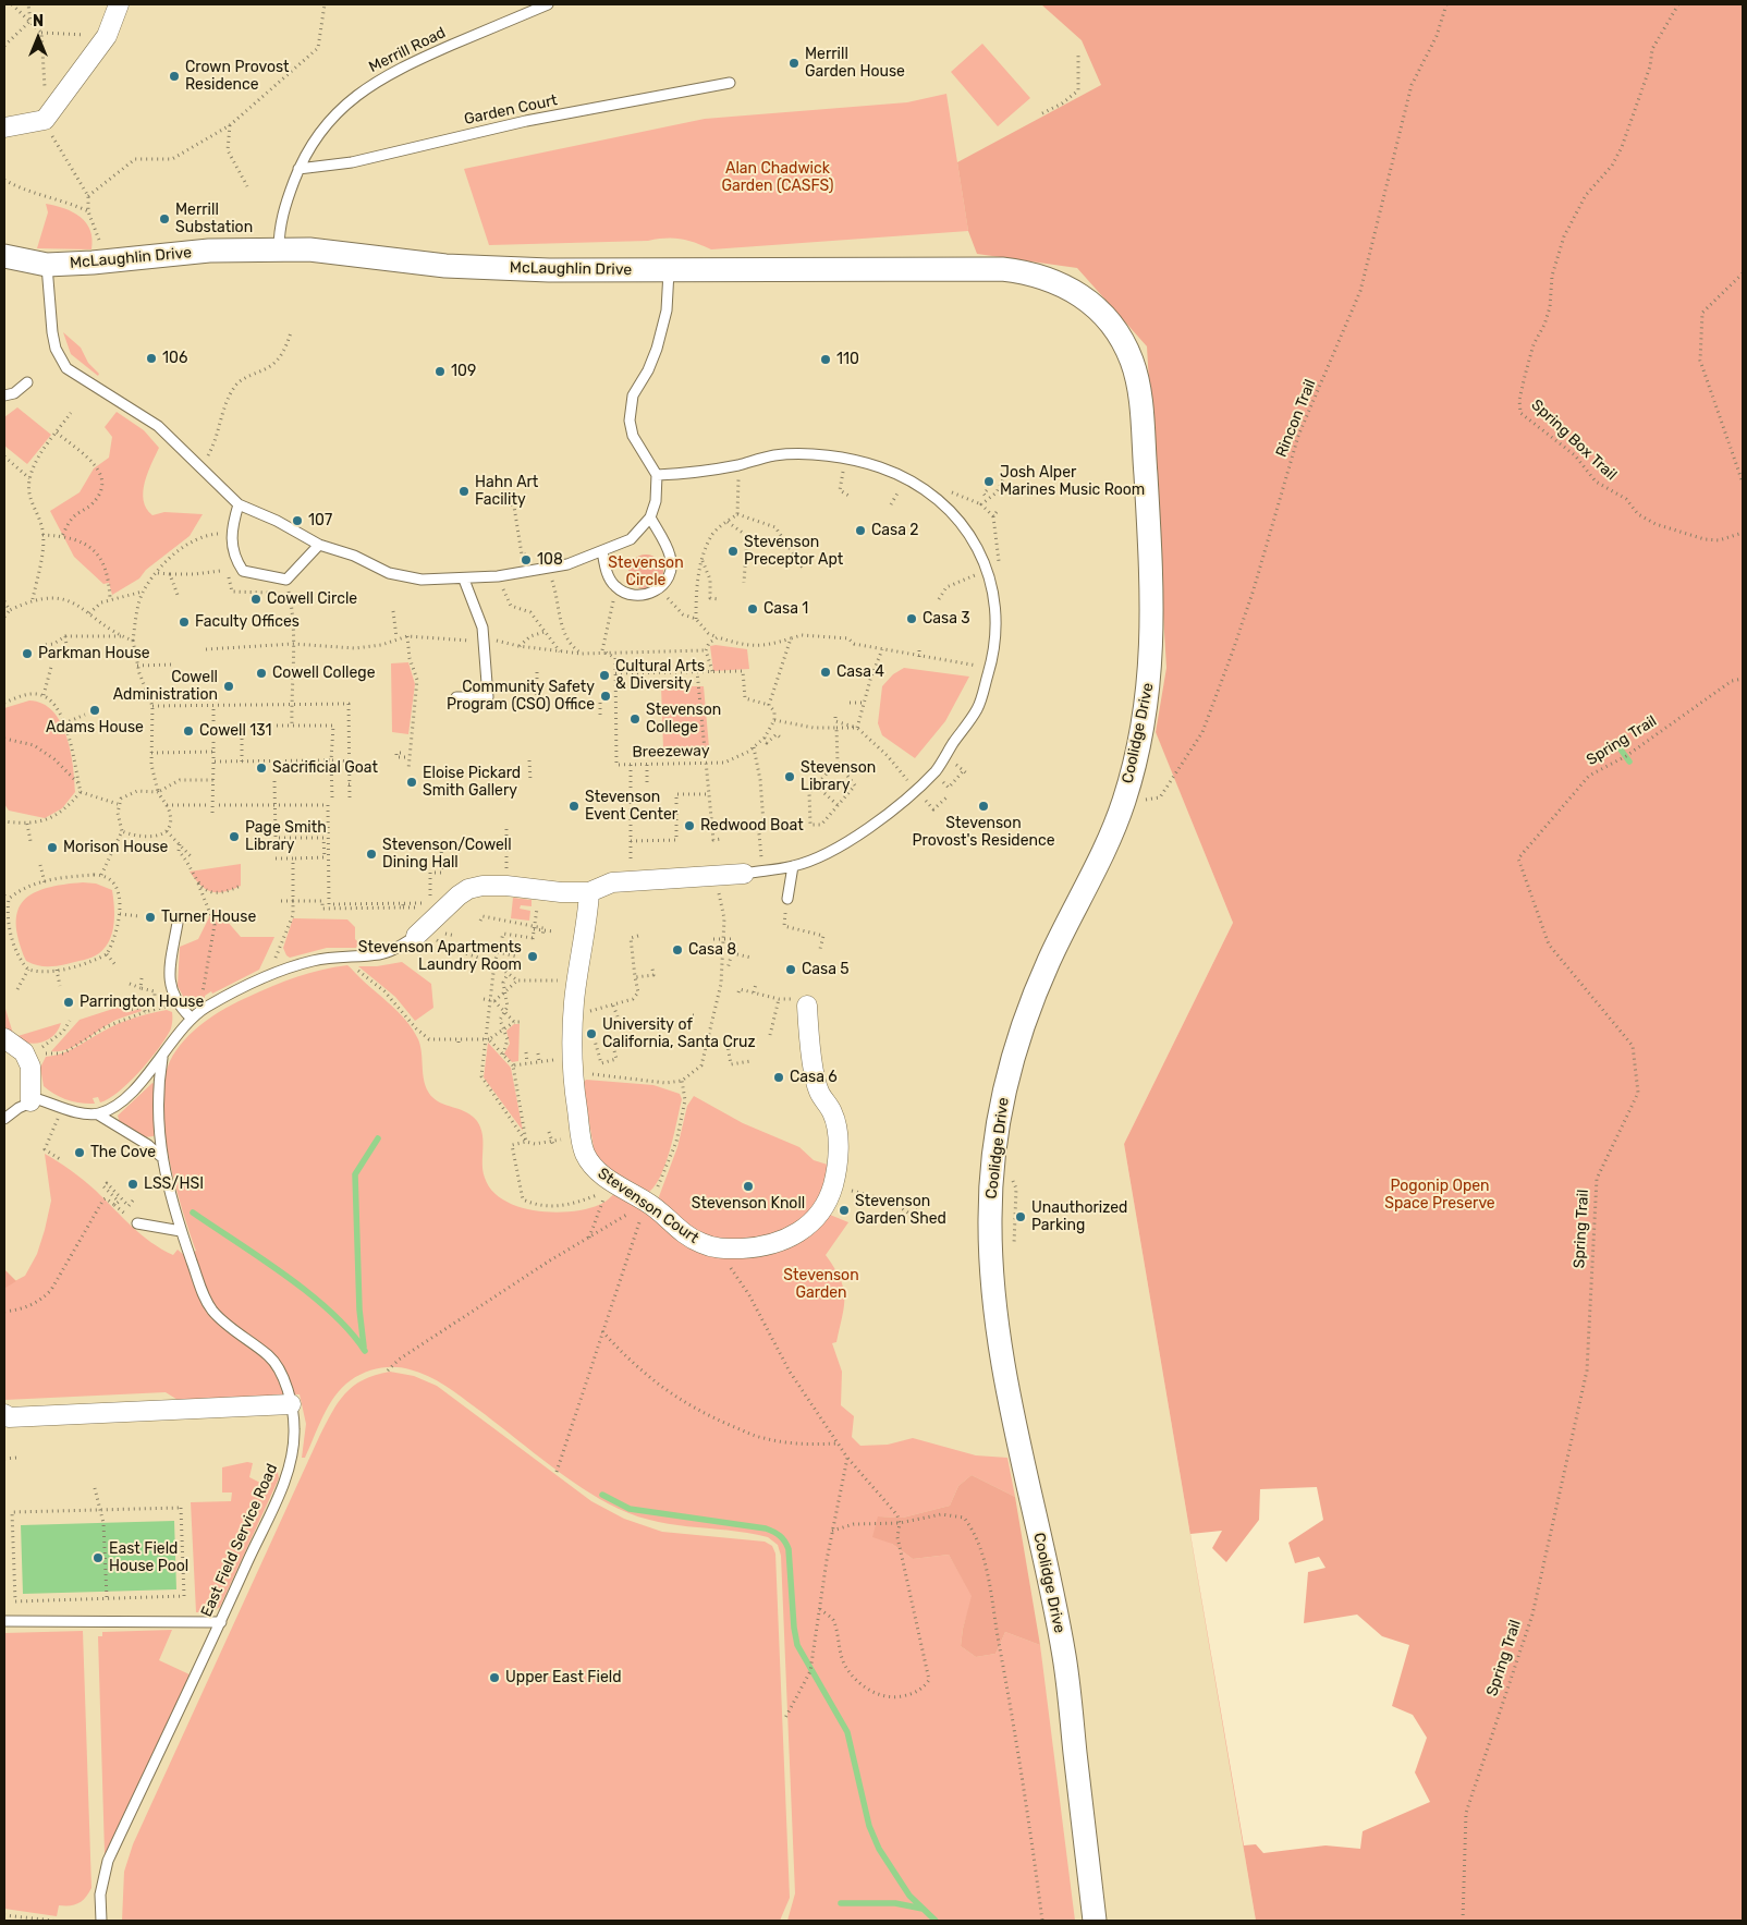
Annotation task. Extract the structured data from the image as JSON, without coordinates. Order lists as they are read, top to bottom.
{
  "streets": {
    "street": ["McLaughlin Drive", "Coolidge Drive", "Stevenson Court"],
    "lane": ["Merrill Road", "Garden Court", "East Field Service Road"],
    "path": [
      "Rincon Trail",
      "Spring Box Trail",
      "Spring Trail",
      "Breezeway"
    ]
  },
  "crossings": [
    ["Merrill Road", "Garden Court"],
    ["Merrill Road", "McLaughlin Drive"],
    ["McLaughlin Drive", "Coolidge Drive"],
    ["Rincon Trail", "Coolidge Drive"]
  ],
  "parks": [
    "Alan Chadwick Garden (CASFS)",
    "Stevenson Circle",
    "Pogonip Open Space Preserve",
    "Stevenson Garden"
  ],
  "places": [
    "Merrill Garden House",
    "Crown Provost Residence",
    "Merrill Substation",
    "106",
    "110",
    "109",
    "Josh Alper Marines Music Room",
    "Hahn Art Facility",
    "107",
    "Casa 2",
    "Stevenson Preceptor Apt",
    "108",
    "Cowell Circle",
    "Casa 1",
    "Casa 3",
    "Faculty Offices",
    "Parkman House",
    "Casa 4",
    "Cowell College",
    "Cultural Arts & Diversity",
    "Cowell Administration",
    "Community Safety Program (CSO) Office",
    "Adams House",
    "Stevenson College",
    "Cowell 131",
    "Sacrificial Goat",
    "Stevenson Library",
    "Eloise Pickard Smith Gallery",
    "Stevenson Event Center",
    "Stevenson Provost's Residence",
    "Redwood Boat",
    "Page Smith Library",
    "Morison House",
    "Stevenson/Cowell Dining Hall",
    "Turner House",
    "Casa 8",
    "Stevenson Apartments Laundry Room",
    "Casa 5",
    "Parrington House",
    "University of California, Santa Cruz",
    "Casa 6",
    "The Cove",
    "LSS/HSI",
    "Stevenson Knoll",
    "Stevenson Garden Shed",
    "Unauthorized Parking",
    "East Field House Pool",
    "Upper East Field"
  ],
  "north": "top"
}
